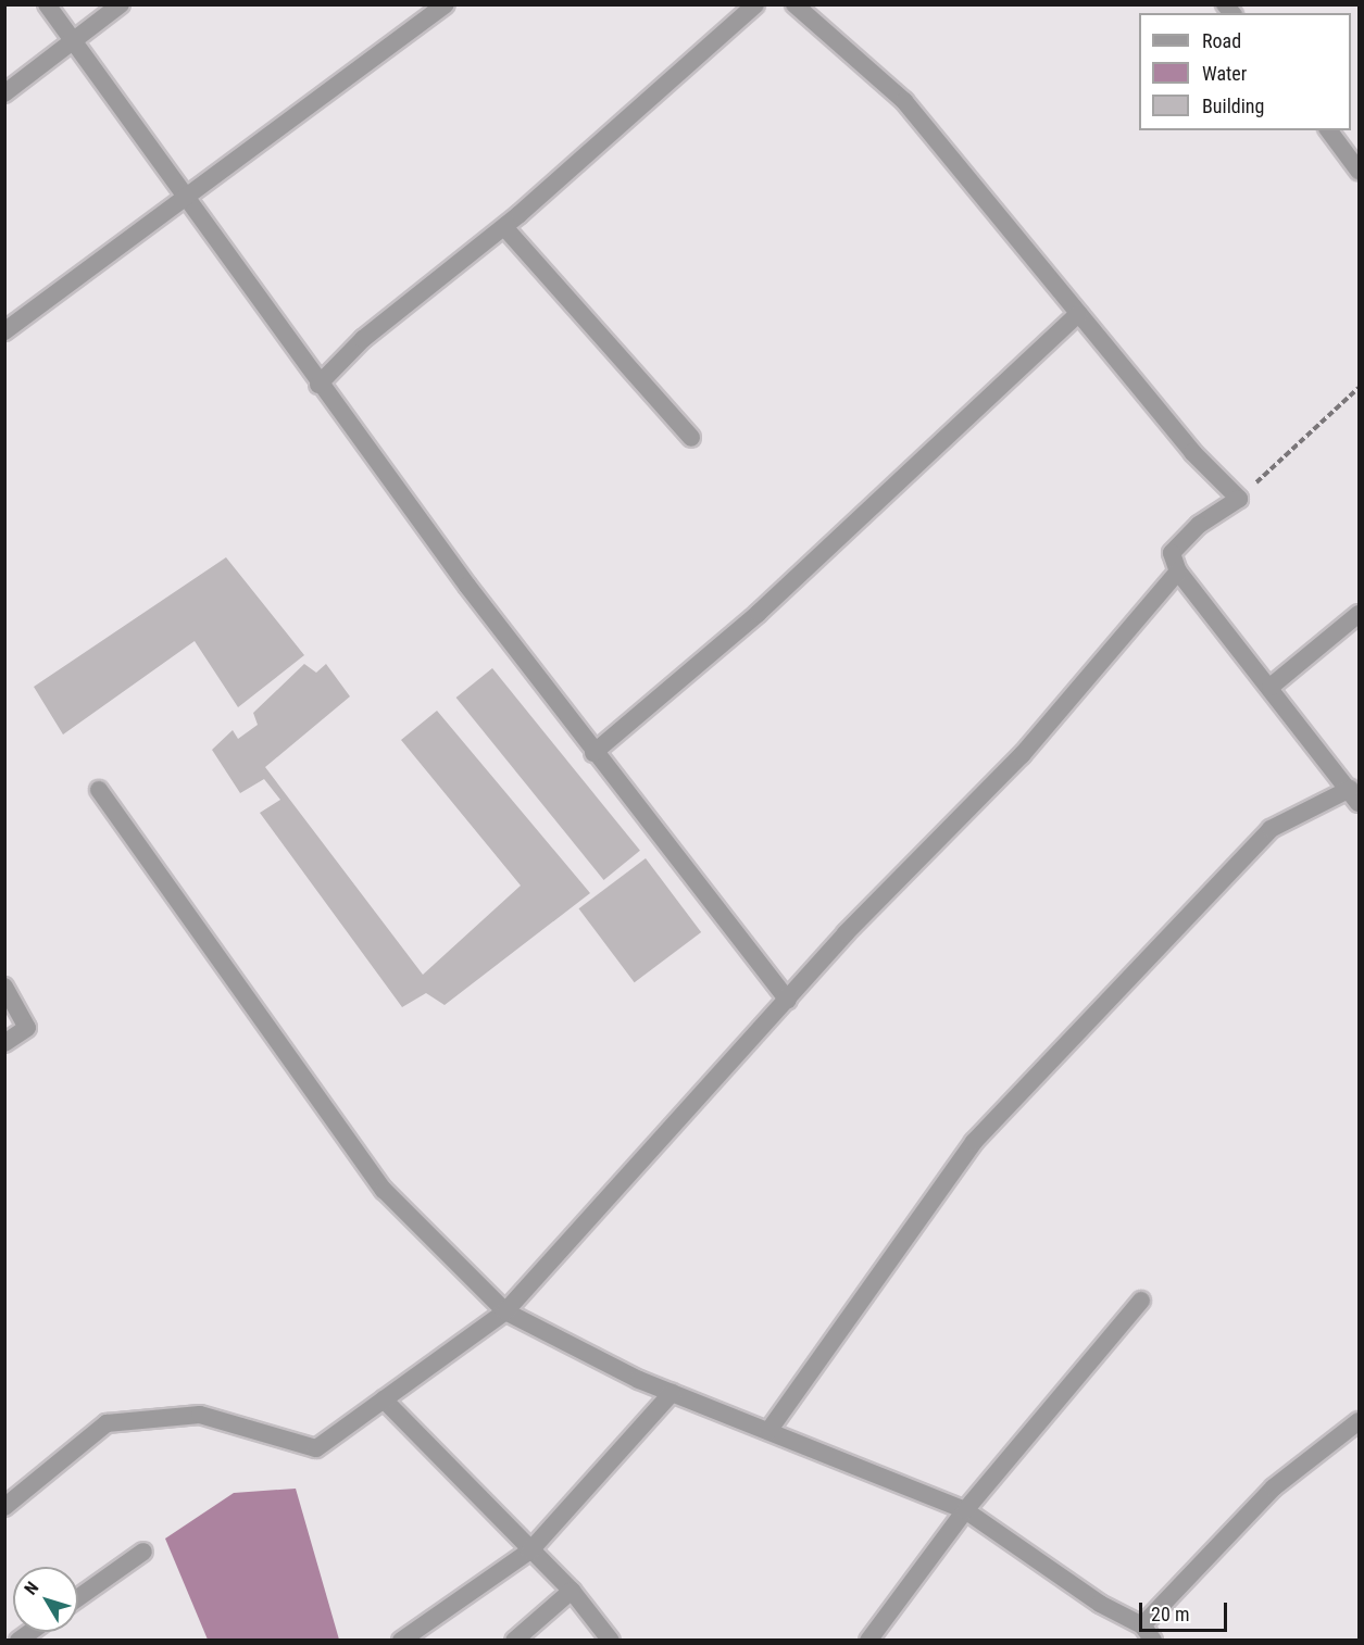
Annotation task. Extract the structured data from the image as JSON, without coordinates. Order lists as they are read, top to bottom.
{
  "legend": ["Road", "Water", "Building"],
  "scale_bar": "20 m",
  "north": "top left"
}
